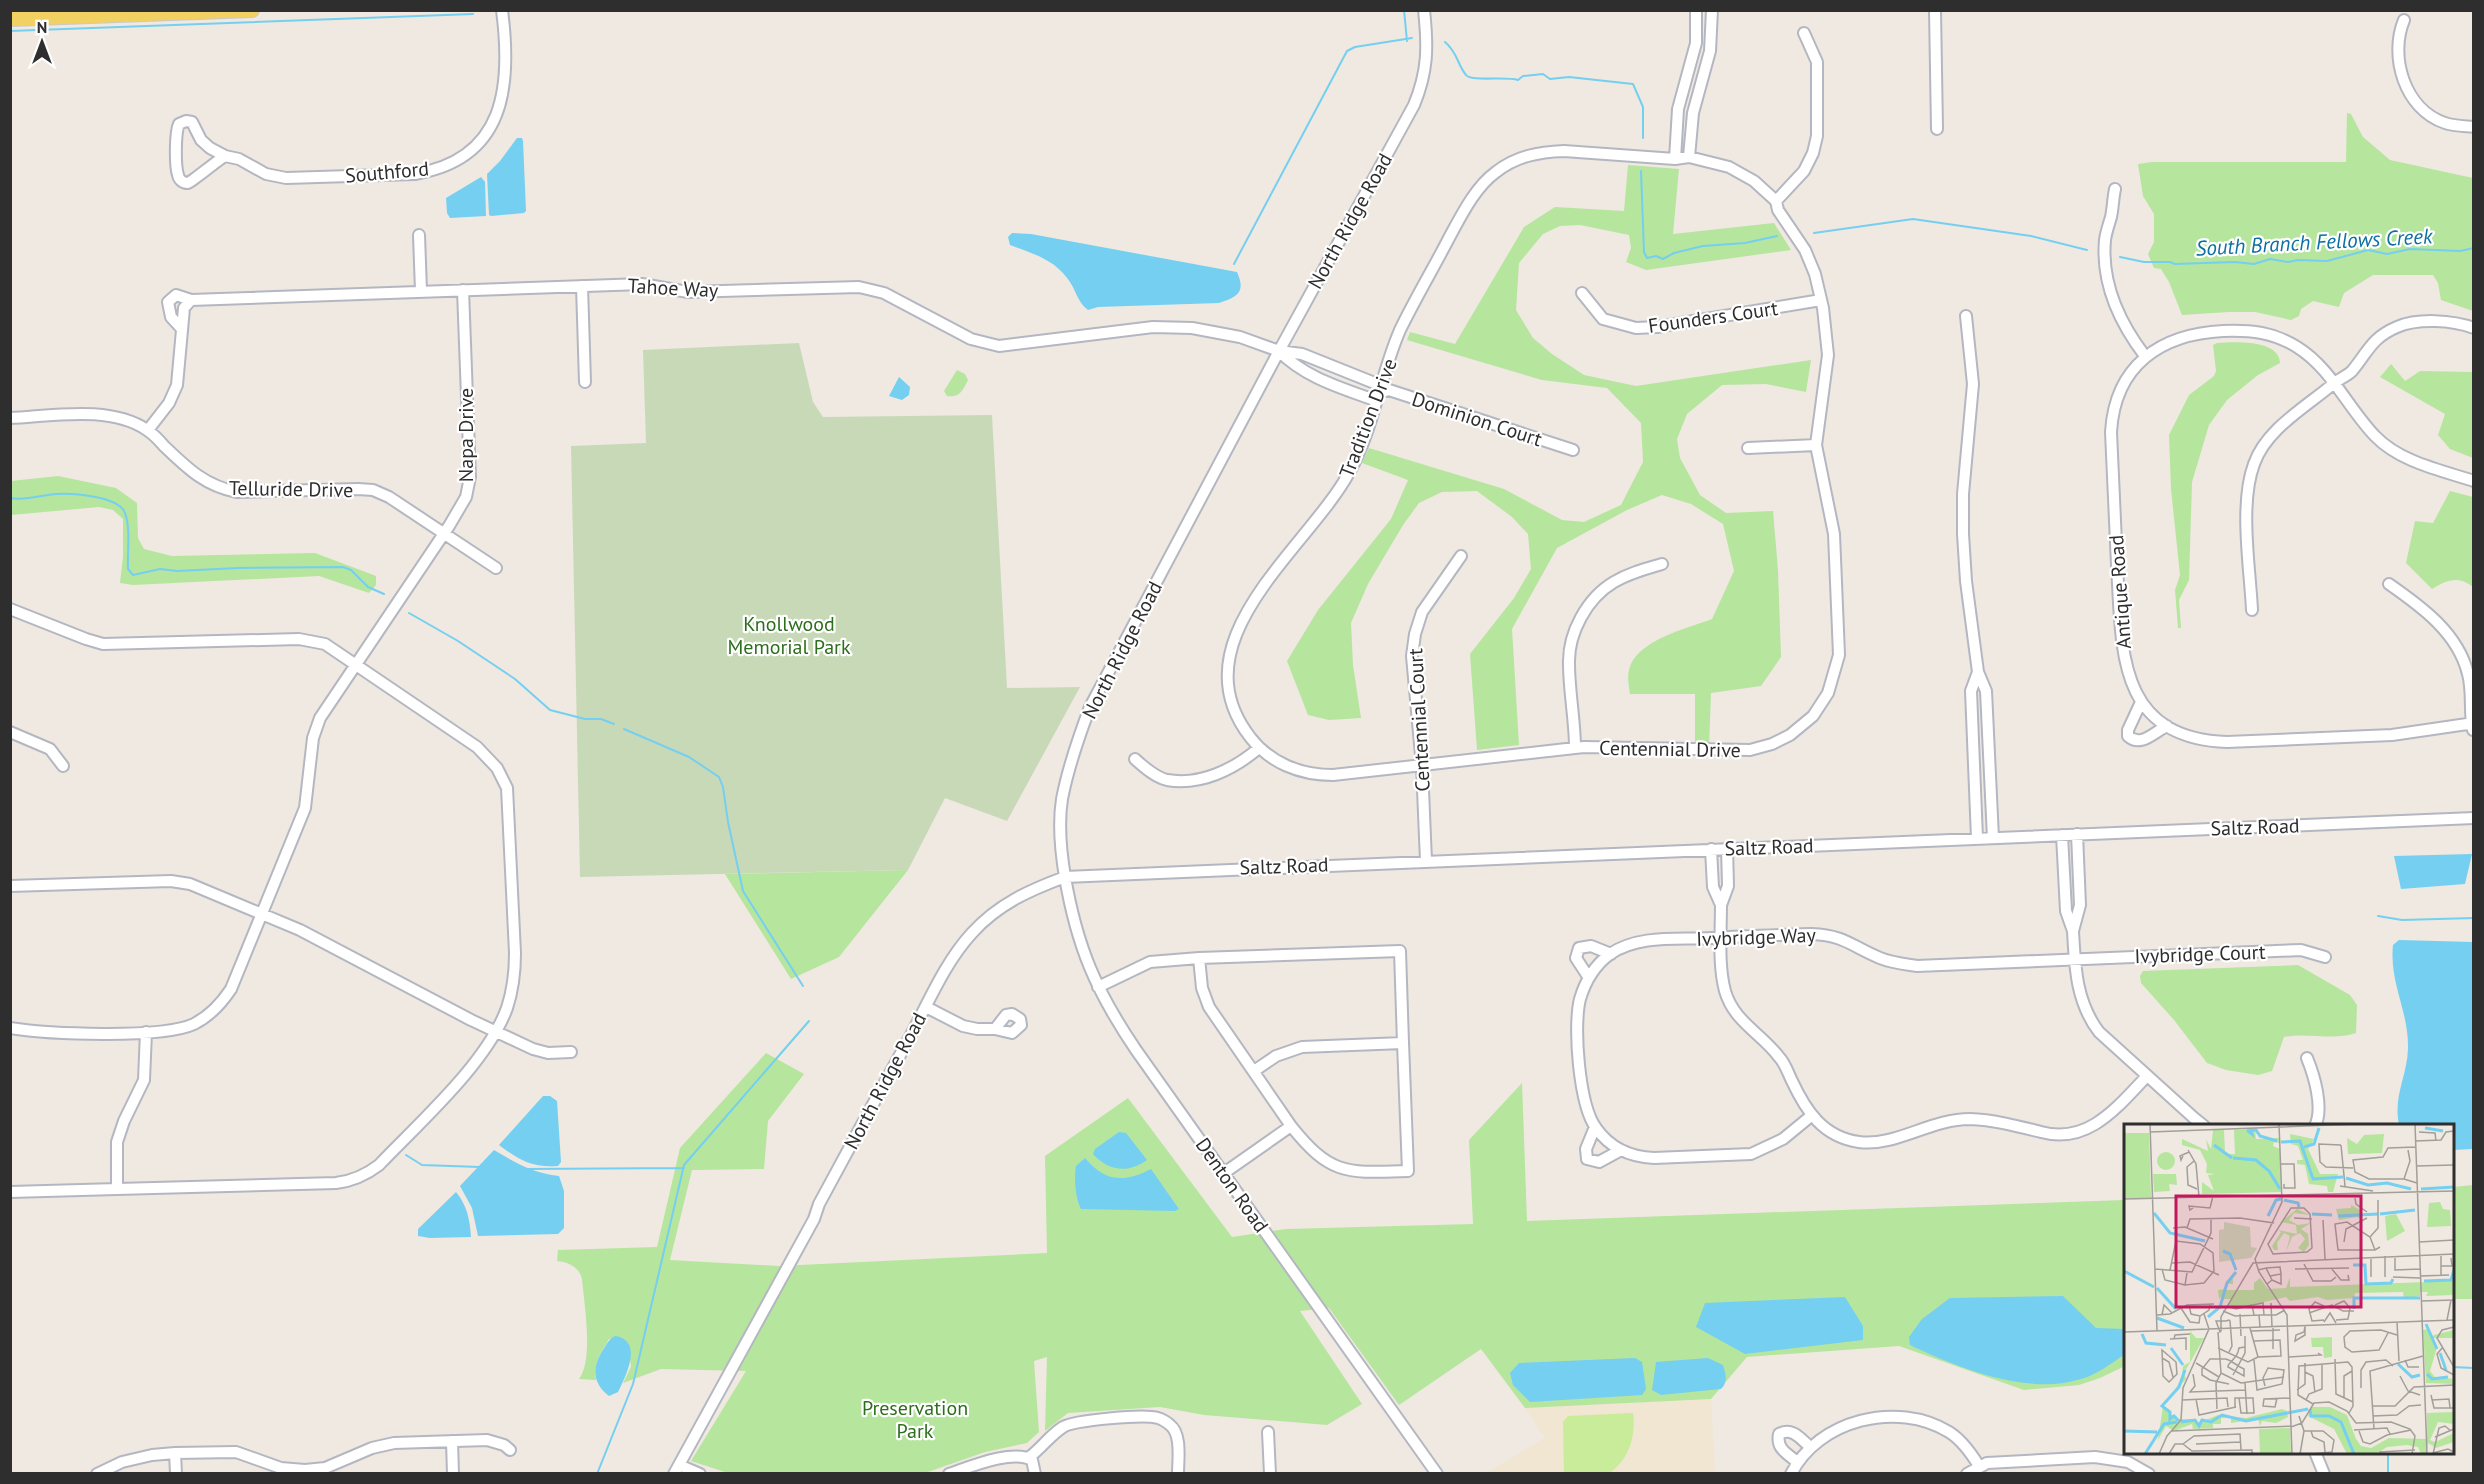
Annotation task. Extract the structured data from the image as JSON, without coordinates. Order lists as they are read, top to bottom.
{
  "streets": {
    "street": [
      "Southford",
      "North Ridge Road",
      "Tahoe Way",
      "Founders Court",
      "Tradition Drive",
      "Dominion Court",
      "Napa Drive",
      "Telluride Drive",
      "Antique Road",
      "Centennial Court",
      "Centennial Drive",
      "Saltz Road",
      "Ivybridge Way",
      "Ivybridge Court",
      "Denton Road"
    ]
  },
  "crossings": [
    ["North Ridge Road", "Tahoe Way"],
    ["North Ridge Road", "Saltz Road"],
    ["North Ridge Road", "Denton Road"],
    ["Tahoe Way", "Napa Drive"],
    ["Founders Court", "Centennial Drive"],
    ["Tradition Drive", "Dominion Court"],
    ["Tradition Drive", "Centennial Court"],
    ["Tradition Drive", "Centennial Drive"],
    ["Napa Drive", "Telluride Drive"],
    ["Centennial Court", "Centennial Drive"],
    ["Centennial Court", "Saltz Road"],
    ["Saltz Road", "Denton Road"],
    ["Ivybridge Way", "Ivybridge Court"]
  ],
  "water": ["South Branch Fellows Creek"],
  "parks": ["Knollwood Memorial Park", "Preservation Park"],
  "north": "top"
}
